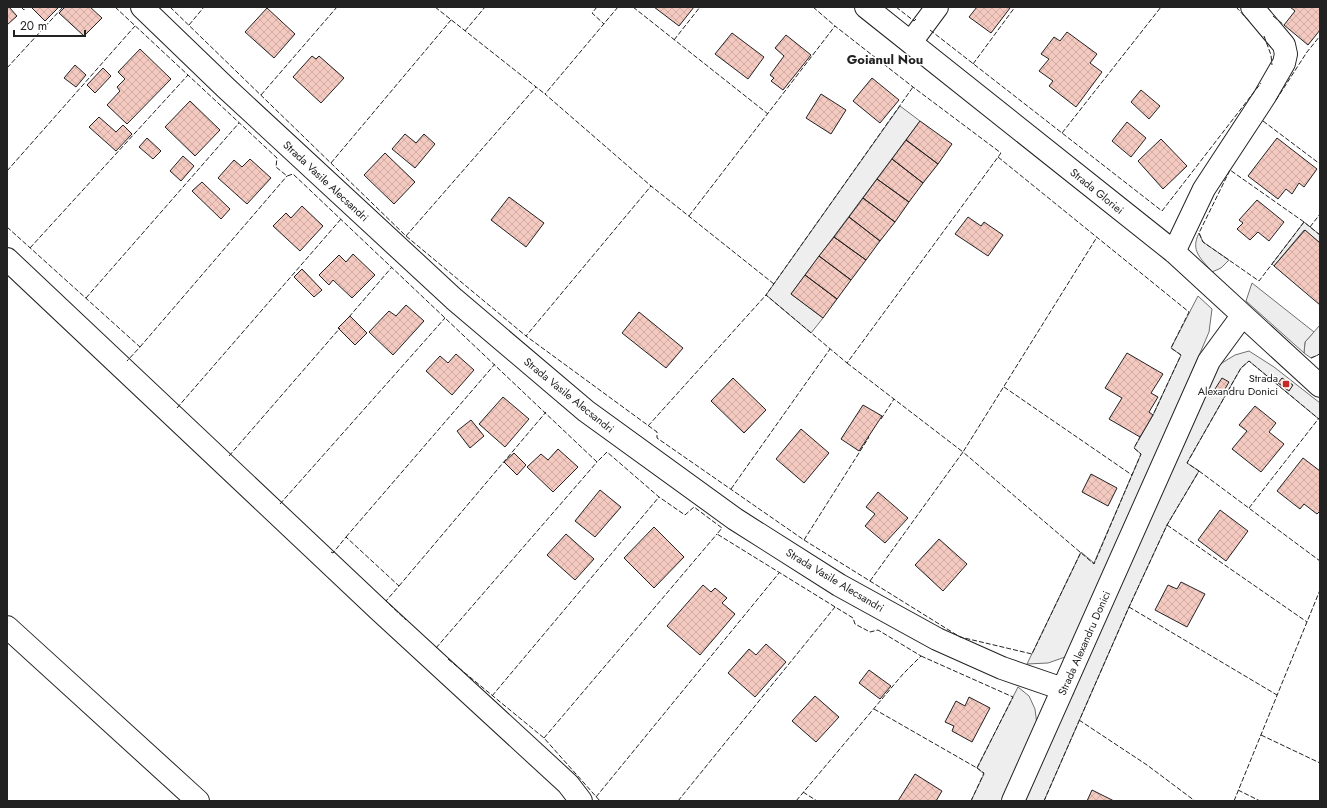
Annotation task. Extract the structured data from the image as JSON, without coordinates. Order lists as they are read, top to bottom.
{
  "streets": {
    "street": ["Strada Vasile Alecsandri", "Strada Gloriei", "Strada Alexandru Donici"]
  },
  "crossings": [
    ["Strada Vasile Alecsandri", "Strada Alexandru Donici"],
    ["Strada Gloriei", "Strada Alexandru Donici"]
  ],
  "districts": ["Goianul Nou"],
  "places": {
    "transit": ["Strada Alexandru Donici"]
  },
  "scale_bar": "20 m"
}
